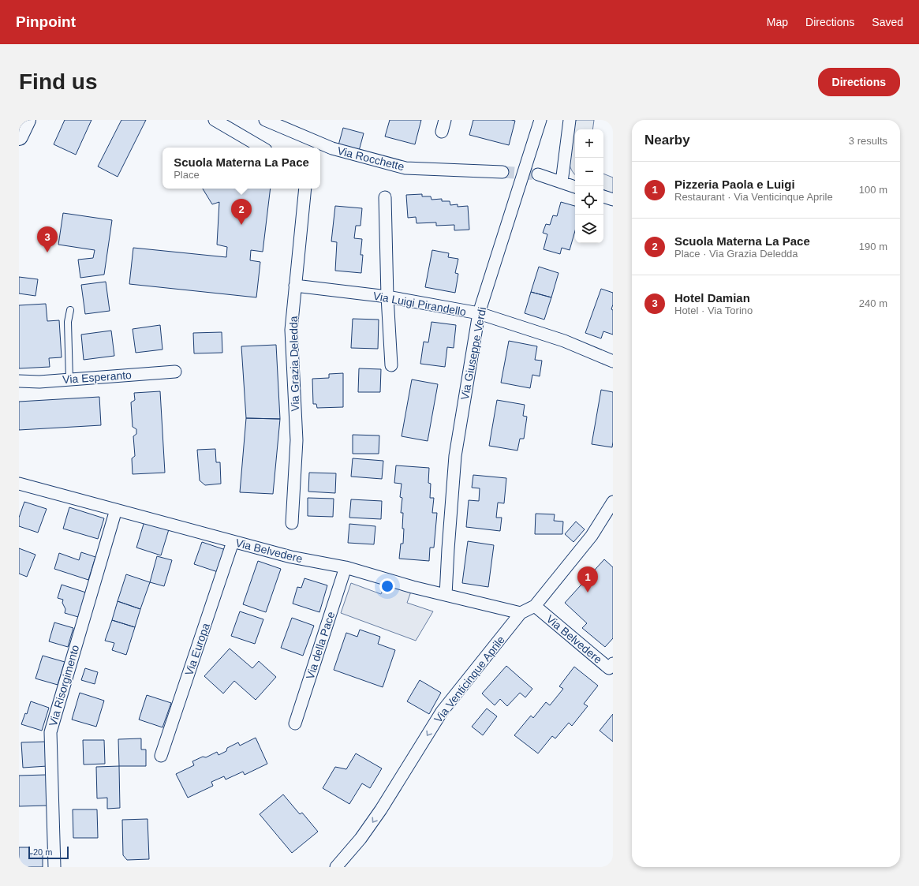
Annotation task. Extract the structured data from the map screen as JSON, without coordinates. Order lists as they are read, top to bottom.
{
  "streets": {
    "street": [
      "Via Rocchette",
      "Via Luigi Pirandello",
      "Via Giuseppe Verdi",
      "Via Grazia Deledda",
      "Via Esperanto",
      "Via Belvedere",
      "Via della Pace",
      "Via Europa",
      "Via Venticinque Aprile",
      "Via Risorgimento"
    ]
  },
  "crossings": [
    ["Via Luigi Pirandello", "Via Giuseppe Verdi"],
    ["Via Luigi Pirandello", "Via Grazia Deledda"],
    ["Via Giuseppe Verdi", "Via Belvedere"],
    ["Via Belvedere", "Via della Pace"],
    ["Via Belvedere", "Via Europa"],
    ["Via Belvedere", "Via Venticinque Aprile"],
    ["Via Belvedere", "Via Risorgimento"]
  ],
  "one_way": ["Via Venticinque Aprile"],
  "scale_bar": "20 m",
  "page": {
    "header": "Pinpoint",
    "nav": ["Map", "Directions", "Saved"],
    "buttons": "Directions",
    "title": "Find us",
    "heading": ["Nearby", "3 results"],
    "map_buttons": ["+", "−"],
    "popup": ["Scuola Materna La Pace", "Place"],
    "list": [
      {
        "mark": "1",
        "name": "Pizzeria Paola e Luigi",
        "note": "Restaurant · Via Venticinque Aprile",
        "value": "100 m"
      },
      {
        "mark": "2",
        "name": "Scuola Materna La Pace",
        "note": "Place · Via Grazia Deledda",
        "value": "190 m"
      },
      {
        "mark": "3",
        "name": "Hotel Damian",
        "note": "Hotel · Via Torino",
        "value": "240 m"
      }
    ],
    "pins": ["2", "3", "1"],
    "scale": "20 m"
  }
}
